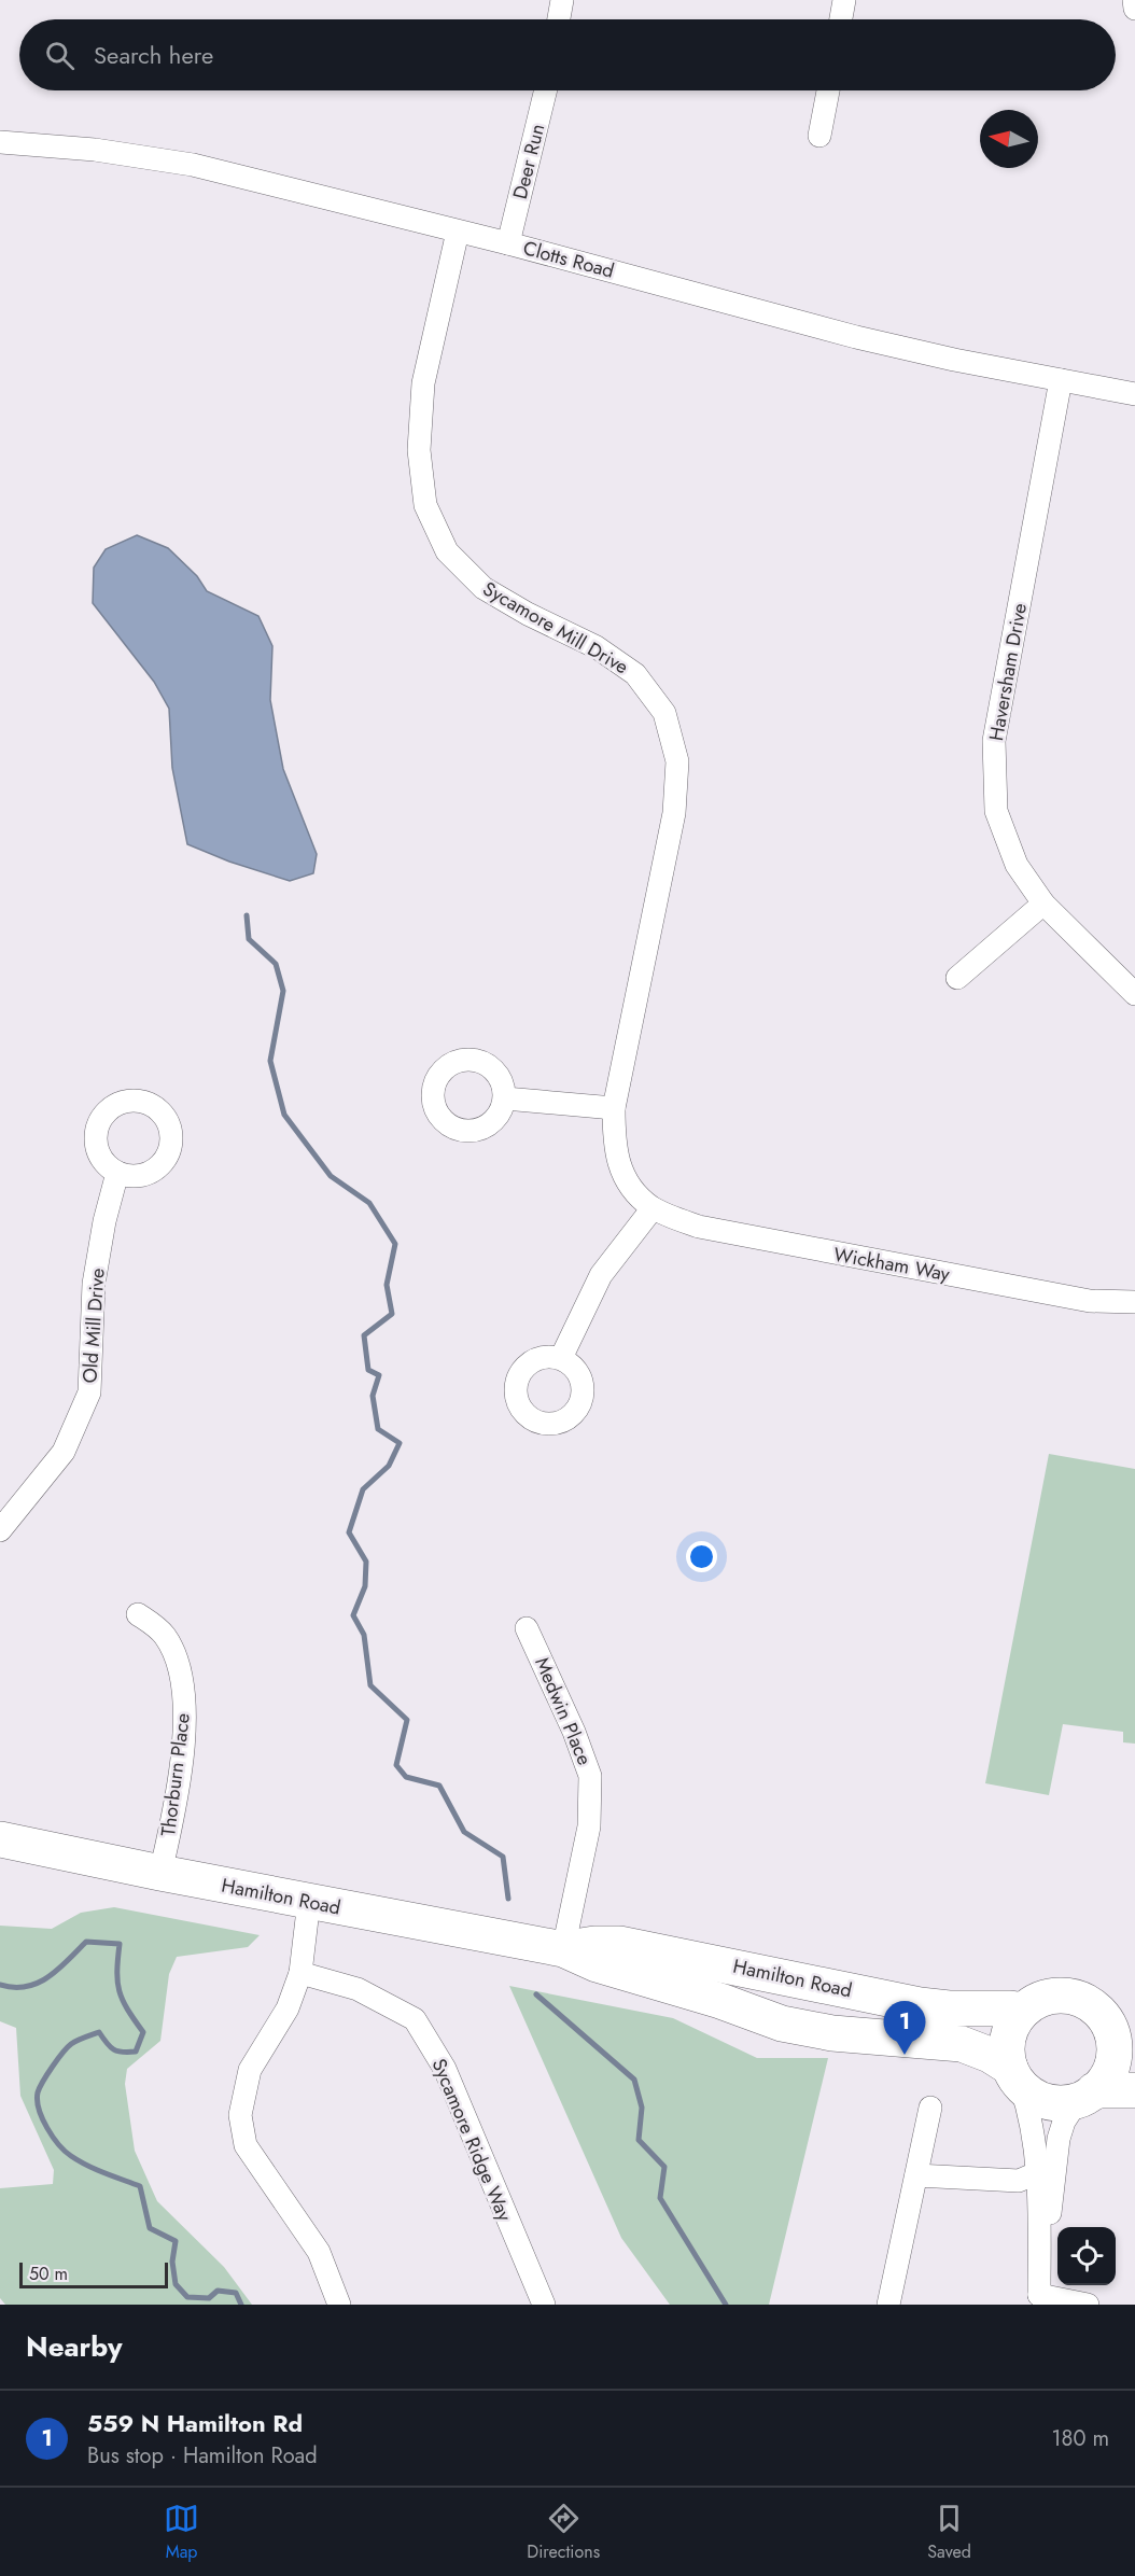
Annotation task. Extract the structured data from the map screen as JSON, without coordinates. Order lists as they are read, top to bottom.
{
  "streets": {
    "main road": ["Hamilton Road"],
    "street": [
      "Deer Run",
      "Clotts Road",
      "Sycamore Mill Drive",
      "Haversham Drive",
      "Wickham Way",
      "Old Mill Drive",
      "Medwin Place",
      "Thorburn Place",
      "Sycamore Ridge Way"
    ]
  },
  "crossings": [
    ["Deer Run", "Clotts Road"],
    ["Clotts Road", "Sycamore Mill Drive"],
    ["Clotts Road", "Haversham Drive"],
    ["Sycamore Mill Drive", "Wickham Way"],
    ["Medwin Place", "Hamilton Road"],
    ["Thorburn Place", "Hamilton Road"]
  ],
  "scale_bar": "50 m",
  "north": "left",
  "page": {
    "search": "Search here",
    "pins": "1",
    "scale": "50 m",
    "heading": "Nearby",
    "list": [
      {
        "mark": "1",
        "name": "559 N Hamilton Rd",
        "note": "Bus stop · Hamilton Road",
        "value": "180 m"
      }
    ],
    "nav": ["Map", "Directions", "Saved"]
  }
}
